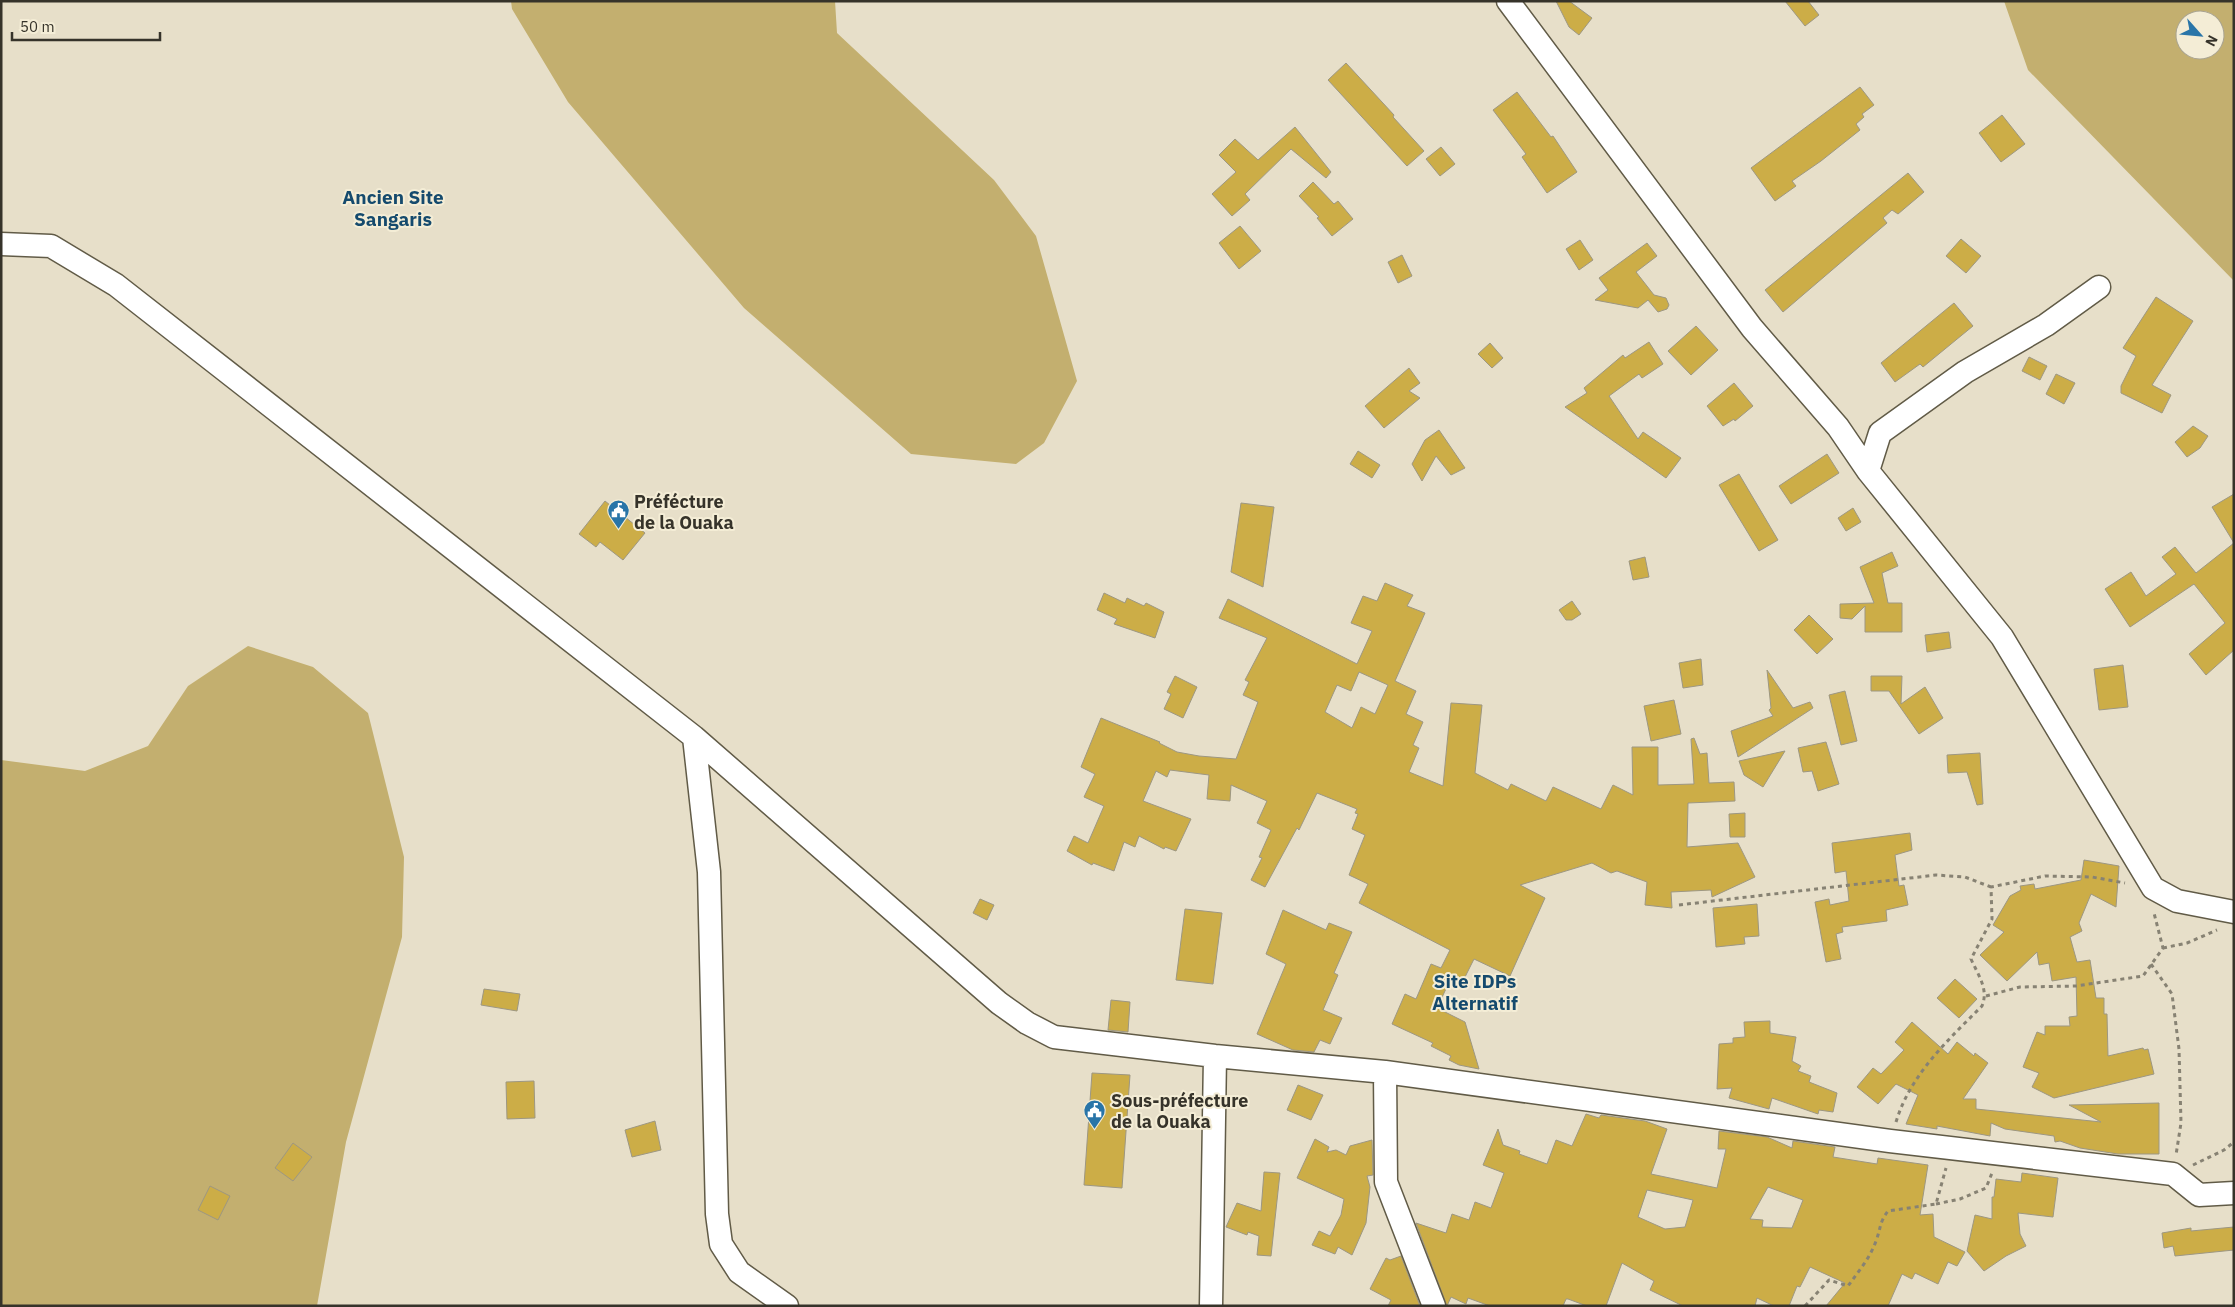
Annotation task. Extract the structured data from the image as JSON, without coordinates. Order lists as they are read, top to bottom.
{
  "districts": ["Ancien Site Sangaris", "Site IDPs Alternatif"],
  "places": {
    "public building": ["Préfécture de la Ouaka", "Sous-préfecture de la Ouaka"]
  },
  "scale_bar": "50 m",
  "north": "bottom right"
}
